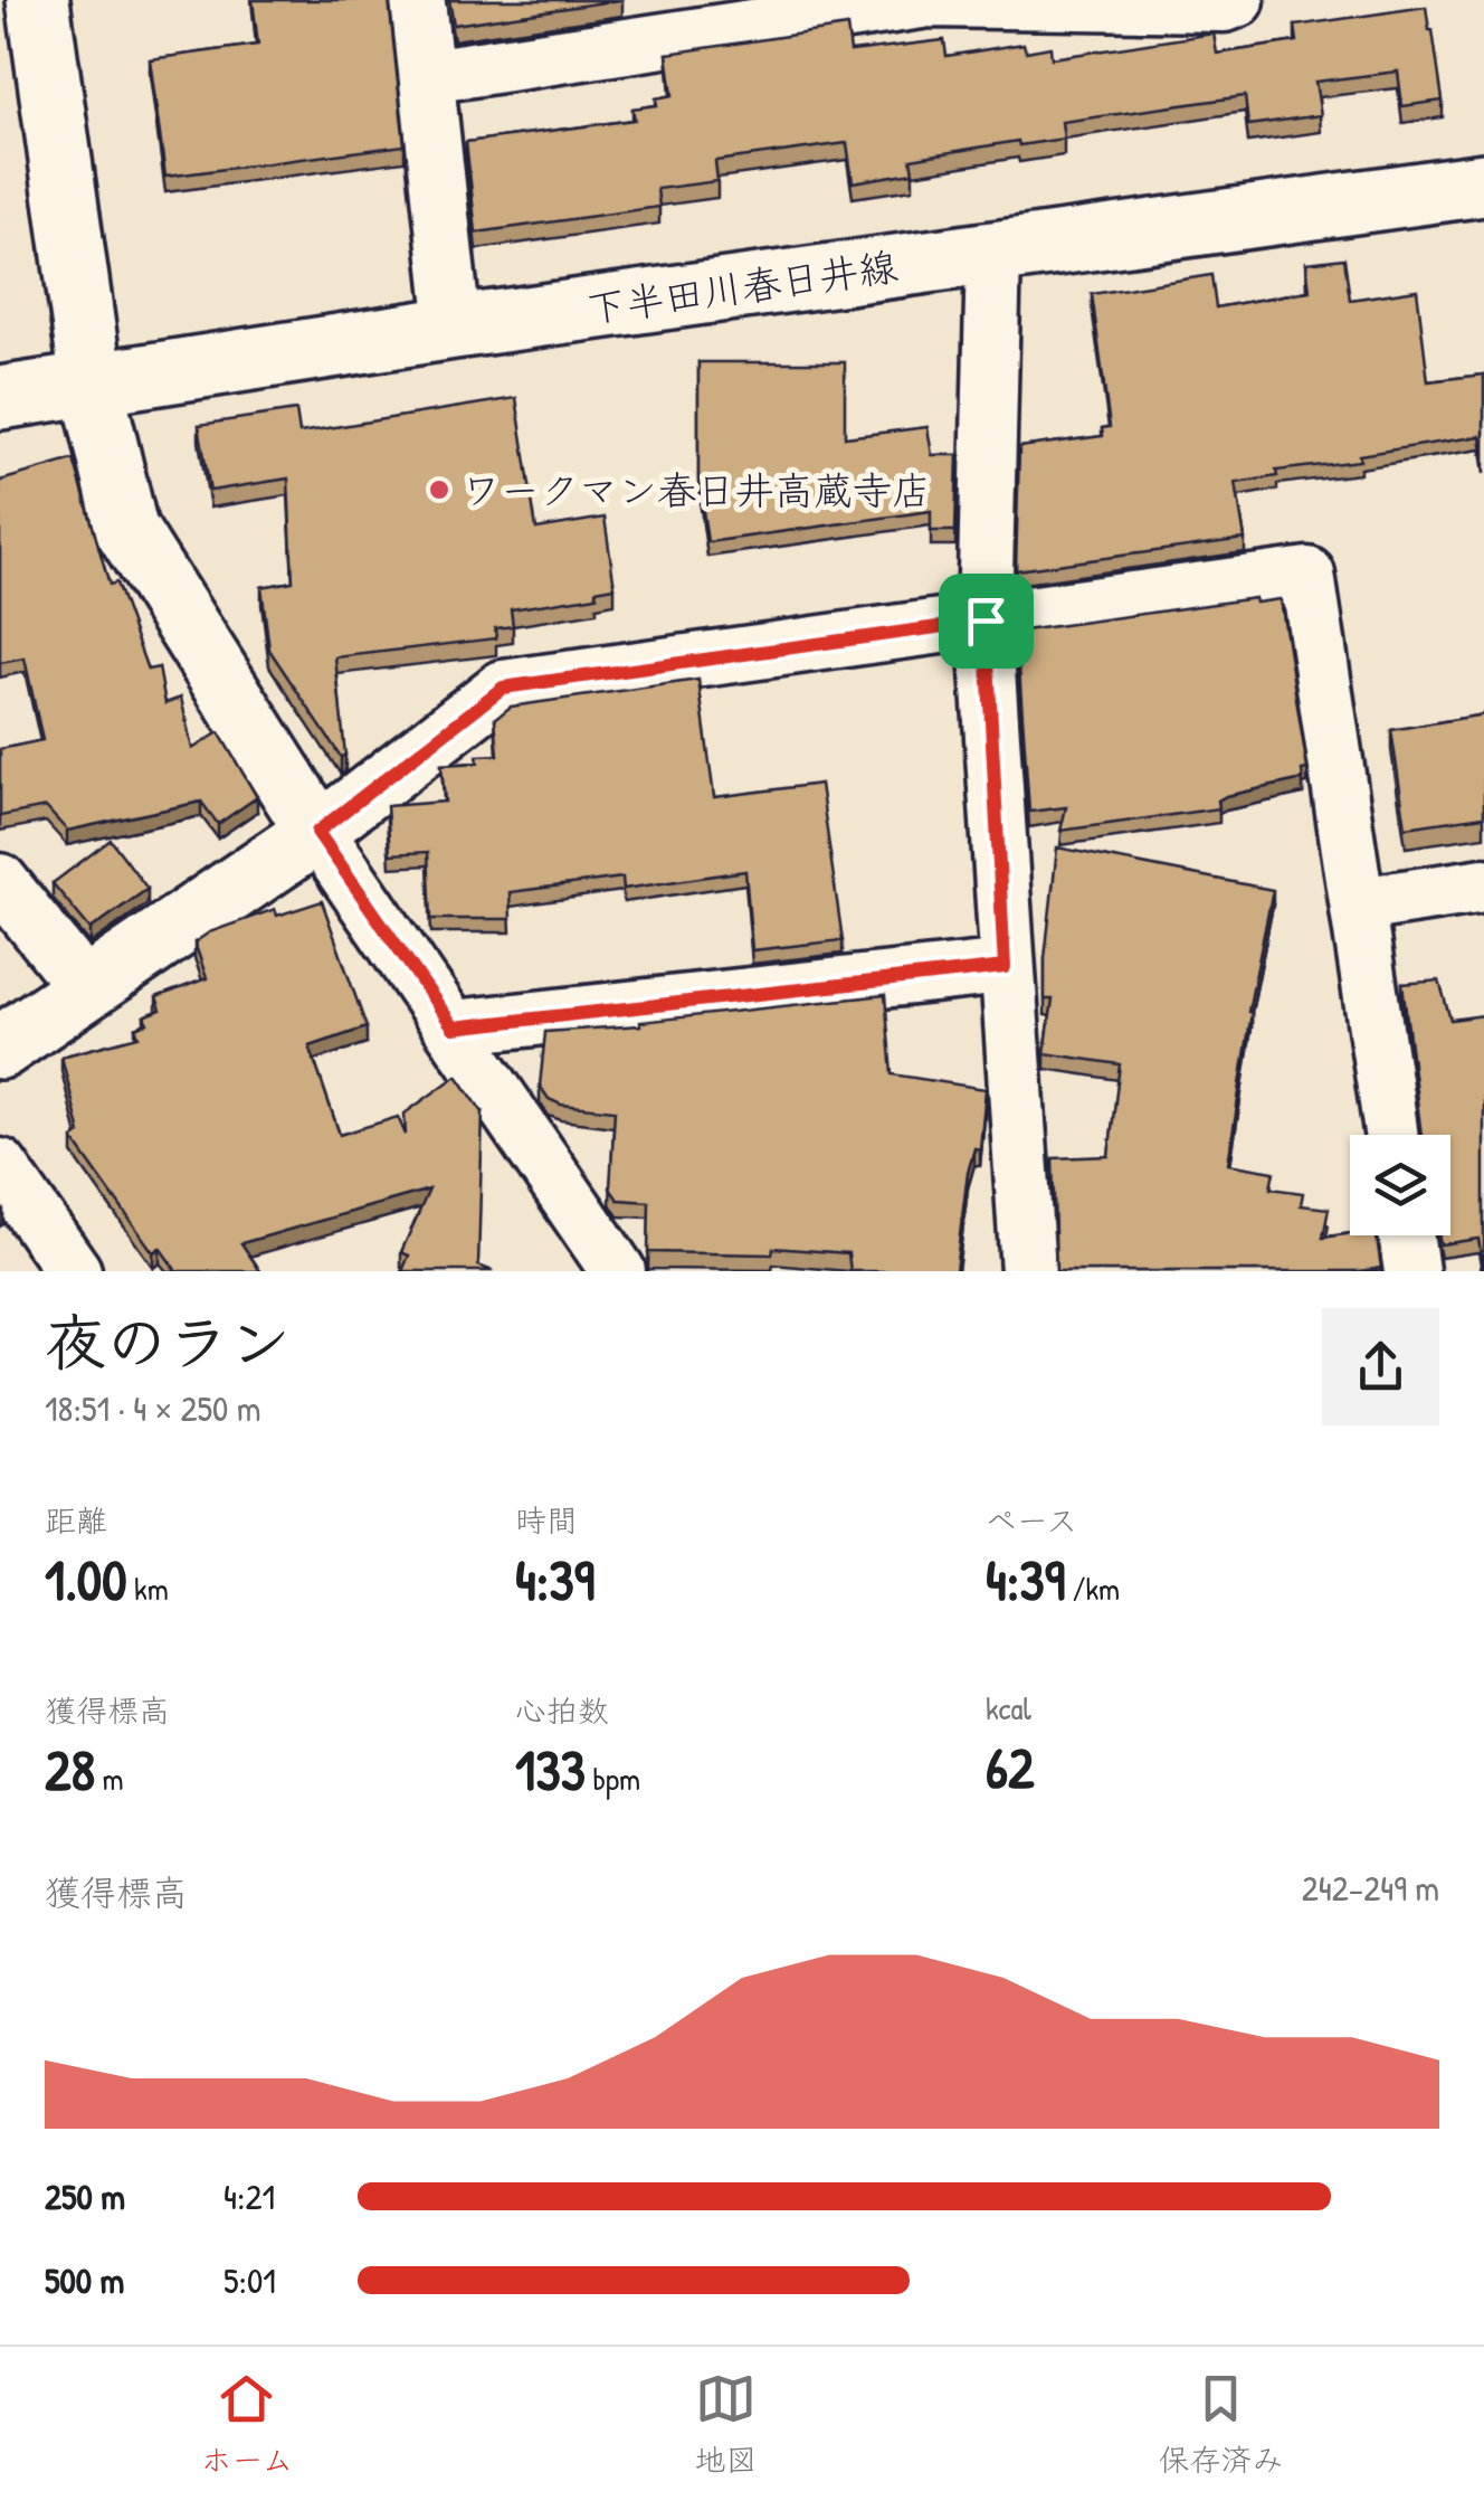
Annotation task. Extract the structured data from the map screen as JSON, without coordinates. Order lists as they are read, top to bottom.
{
  "streets": {
    "main road": ["下半田川春日井線"]
  },
  "places": ["ワークマン春日井高蔵寺店"],
  "page": {
    "heading": ["夜のラン", "18:51 · 4 × 250 m"],
    "stats": [
      ["距離", "1.00 km"],
      ["時間", "4:39"],
      ["ペース", "4:39 /km"],
      ["獲得標高", "28 m"],
      ["心拍数", "133 bpm"],
      ["kcal", "62"]
    ],
    "chart": ["獲得標高", "242–249 m"],
    "list": [
      {
        "name": "250 m",
        "note": "4:21"
      },
      {
        "name": "500 m",
        "note": "5:01"
      }
    ],
    "tabs": ["ホーム", "地図", "保存済み"]
  }
}
